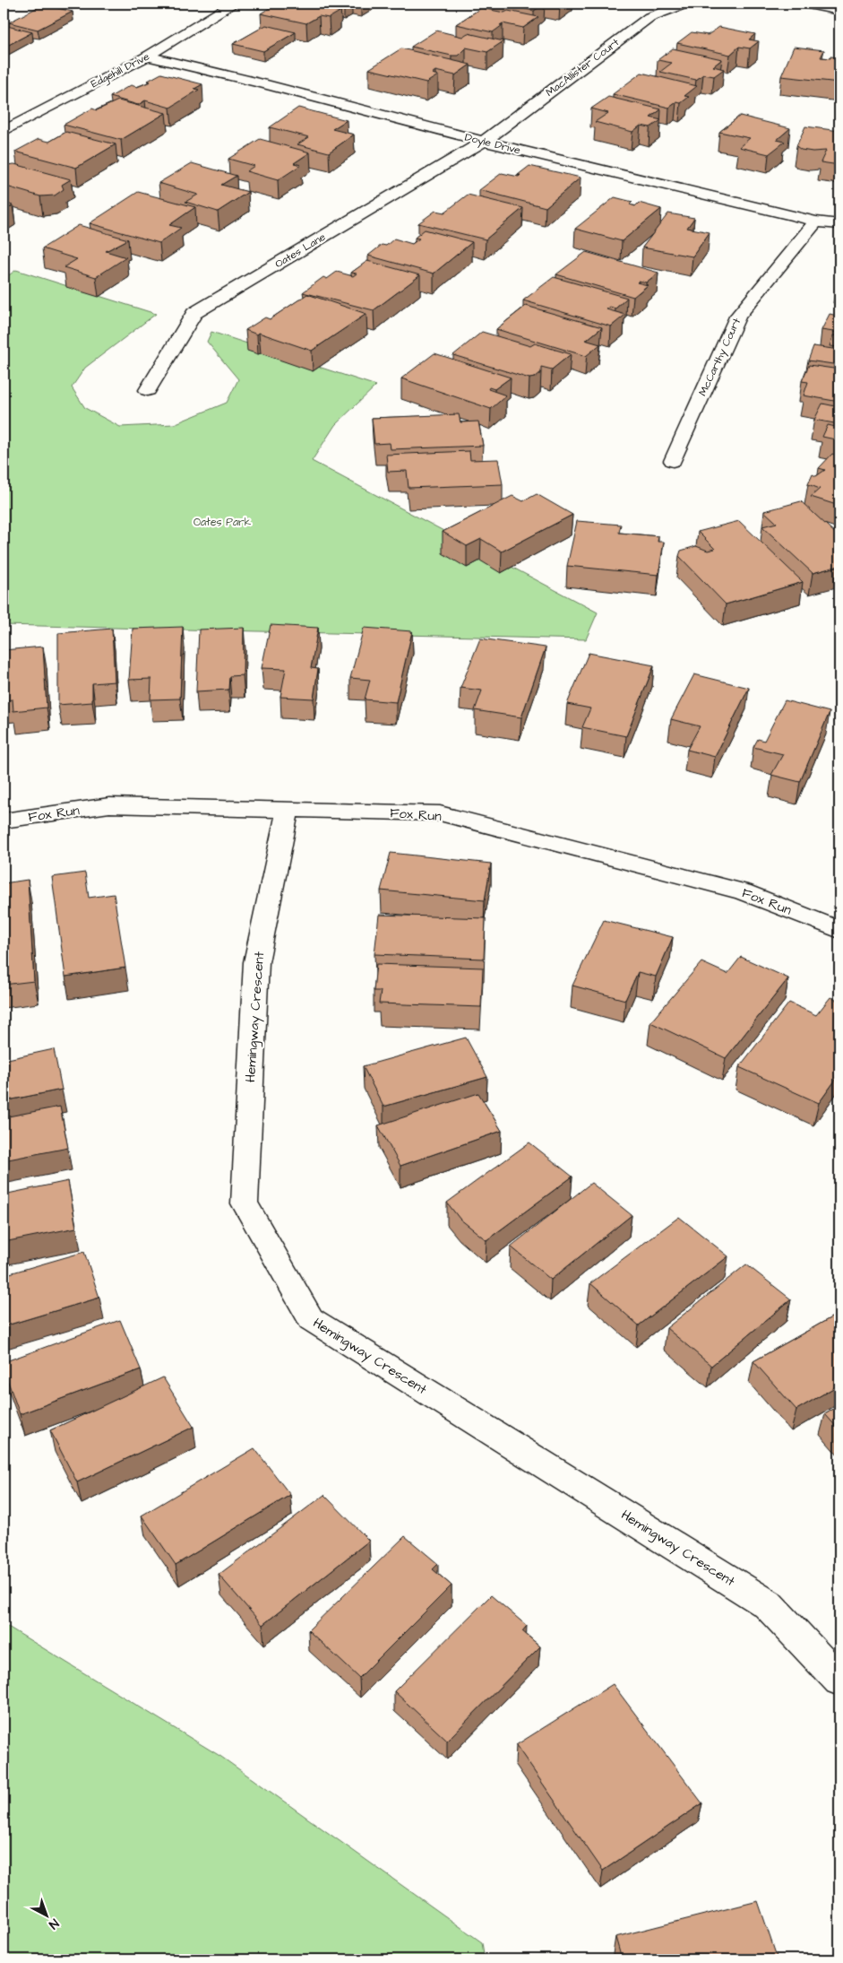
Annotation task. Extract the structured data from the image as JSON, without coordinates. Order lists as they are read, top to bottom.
{
  "streets": {
    "street": [
      "MacAllister Court",
      "Edgehill Drive",
      "Doyle Drive",
      "Oates Lane",
      "McCarthy Court",
      "Fox Run",
      "Hemingway Crescent"
    ]
  },
  "crossings": [
    ["MacAllister Court", "Doyle Drive"],
    ["MacAllister Court", "Oates Lane"],
    ["Edgehill Drive", "Doyle Drive"],
    ["Doyle Drive", "Oates Lane"],
    ["Doyle Drive", "McCarthy Court"],
    ["Fox Run", "Hemingway Crescent"]
  ],
  "parks": ["Oates Park"],
  "north": "bottom right"
}
